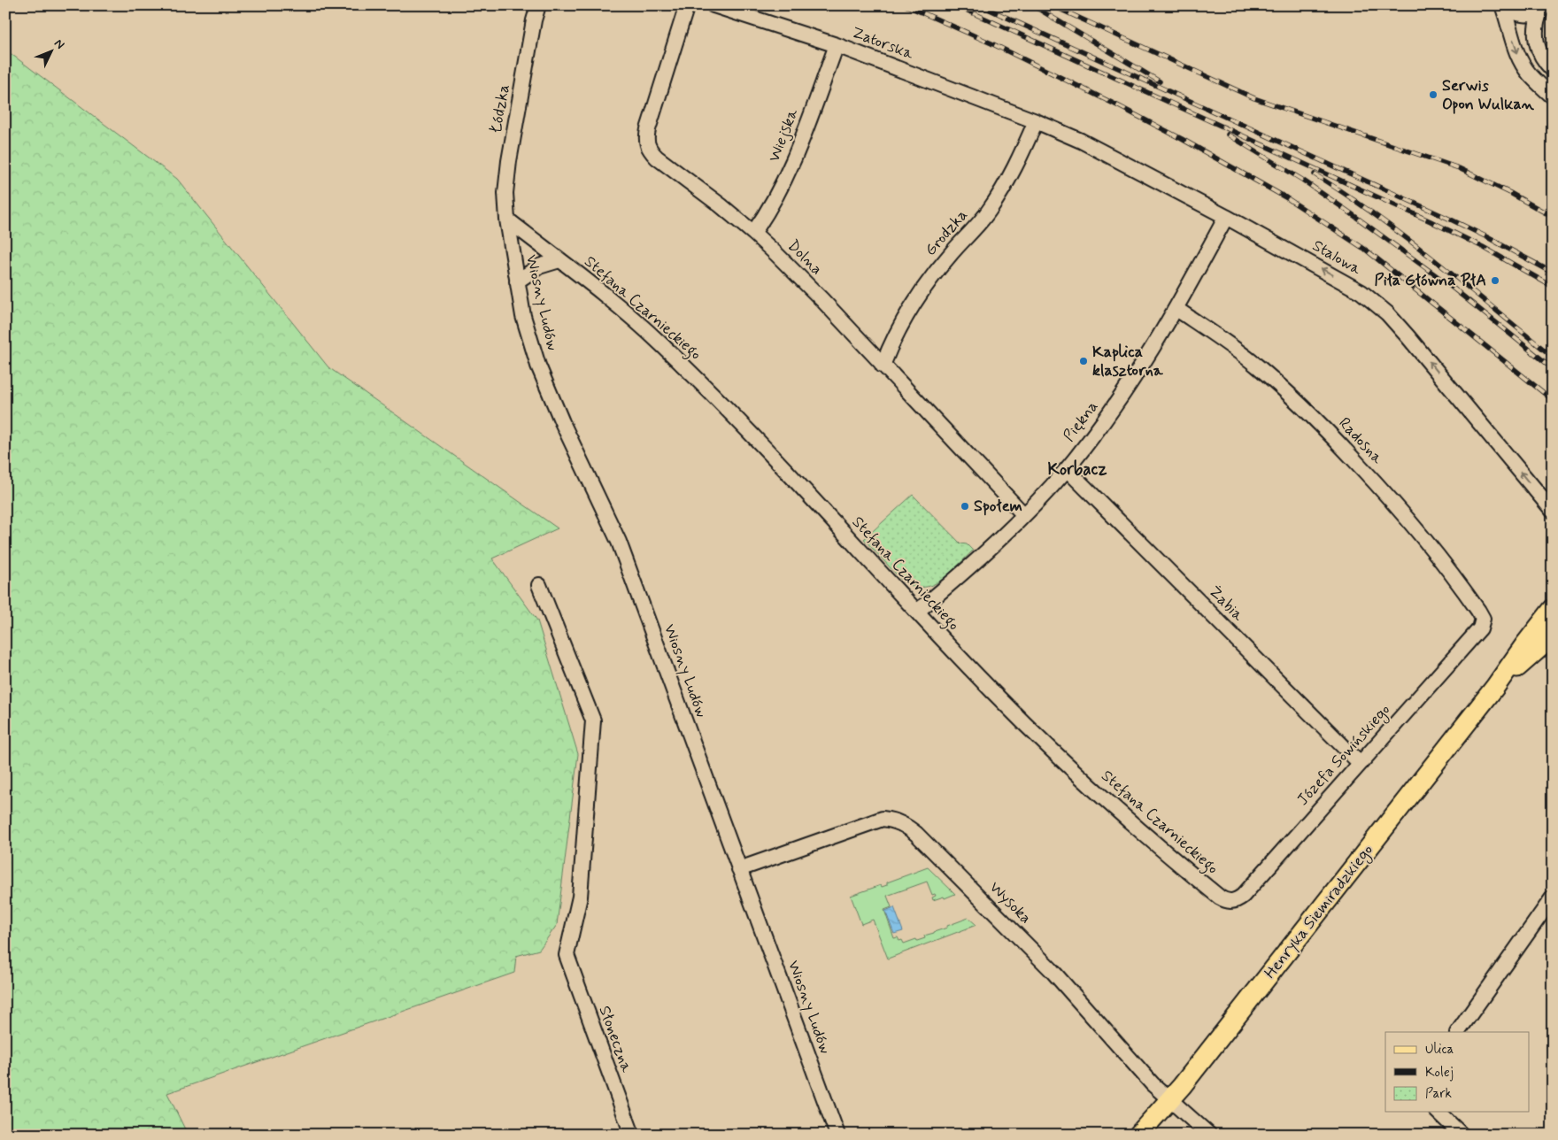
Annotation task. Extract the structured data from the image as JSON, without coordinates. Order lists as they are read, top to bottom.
{
  "streets": {
    "main road": ["Henryka Siemiradzkiego"],
    "street": [
      "Zatorska",
      "Łódzka",
      "Wiejska",
      "Grodzka",
      "Dolna",
      "Stalowa",
      "Wiosny Ludów",
      "Stefana Czarnieckiego",
      "Piękna",
      "Radosna",
      "Żabia",
      "Józefa Sowińskiego",
      "Wysoka",
      "Słoneczna"
    ]
  },
  "crossings": [
    ["Zatorska", "Wiejska"],
    ["Zatorska", "Grodzka"],
    ["Zatorska", "Stalowa"],
    ["Łódzka", "Wiosny Ludów"],
    ["Łódzka", "Stefana Czarnieckiego"],
    ["Wiejska", "Dolna"],
    ["Grodzka", "Dolna"],
    ["Grodzka", "Stalowa"],
    ["Dolna", "Piękna"],
    ["Stalowa", "Piękna"],
    ["Wiosny Ludów", "Stefana Czarnieckiego"],
    ["Wiosny Ludów", "Wysoka"],
    ["Stefana Czarnieckiego", "Piękna"],
    ["Stefana Czarnieckiego", "Józefa Sowińskiego"],
    ["Piękna", "Radosna"],
    ["Piękna", "Żabia"],
    ["Radosna", "Józefa Sowińskiego"],
    ["Żabia", "Józefa Sowińskiego"],
    ["Wysoka", "Henryka Siemiradzkiego"]
  ],
  "one_way": ["Stalowa"],
  "districts": ["Korbacz"],
  "places": [
    "Serwis Opon Wulkan",
    "Piła Główna PłA",
    "Kaplica klasztorna",
    "Społem"
  ],
  "legend": ["Ulica", "Kolej", "Park"],
  "north": "top right"
}
